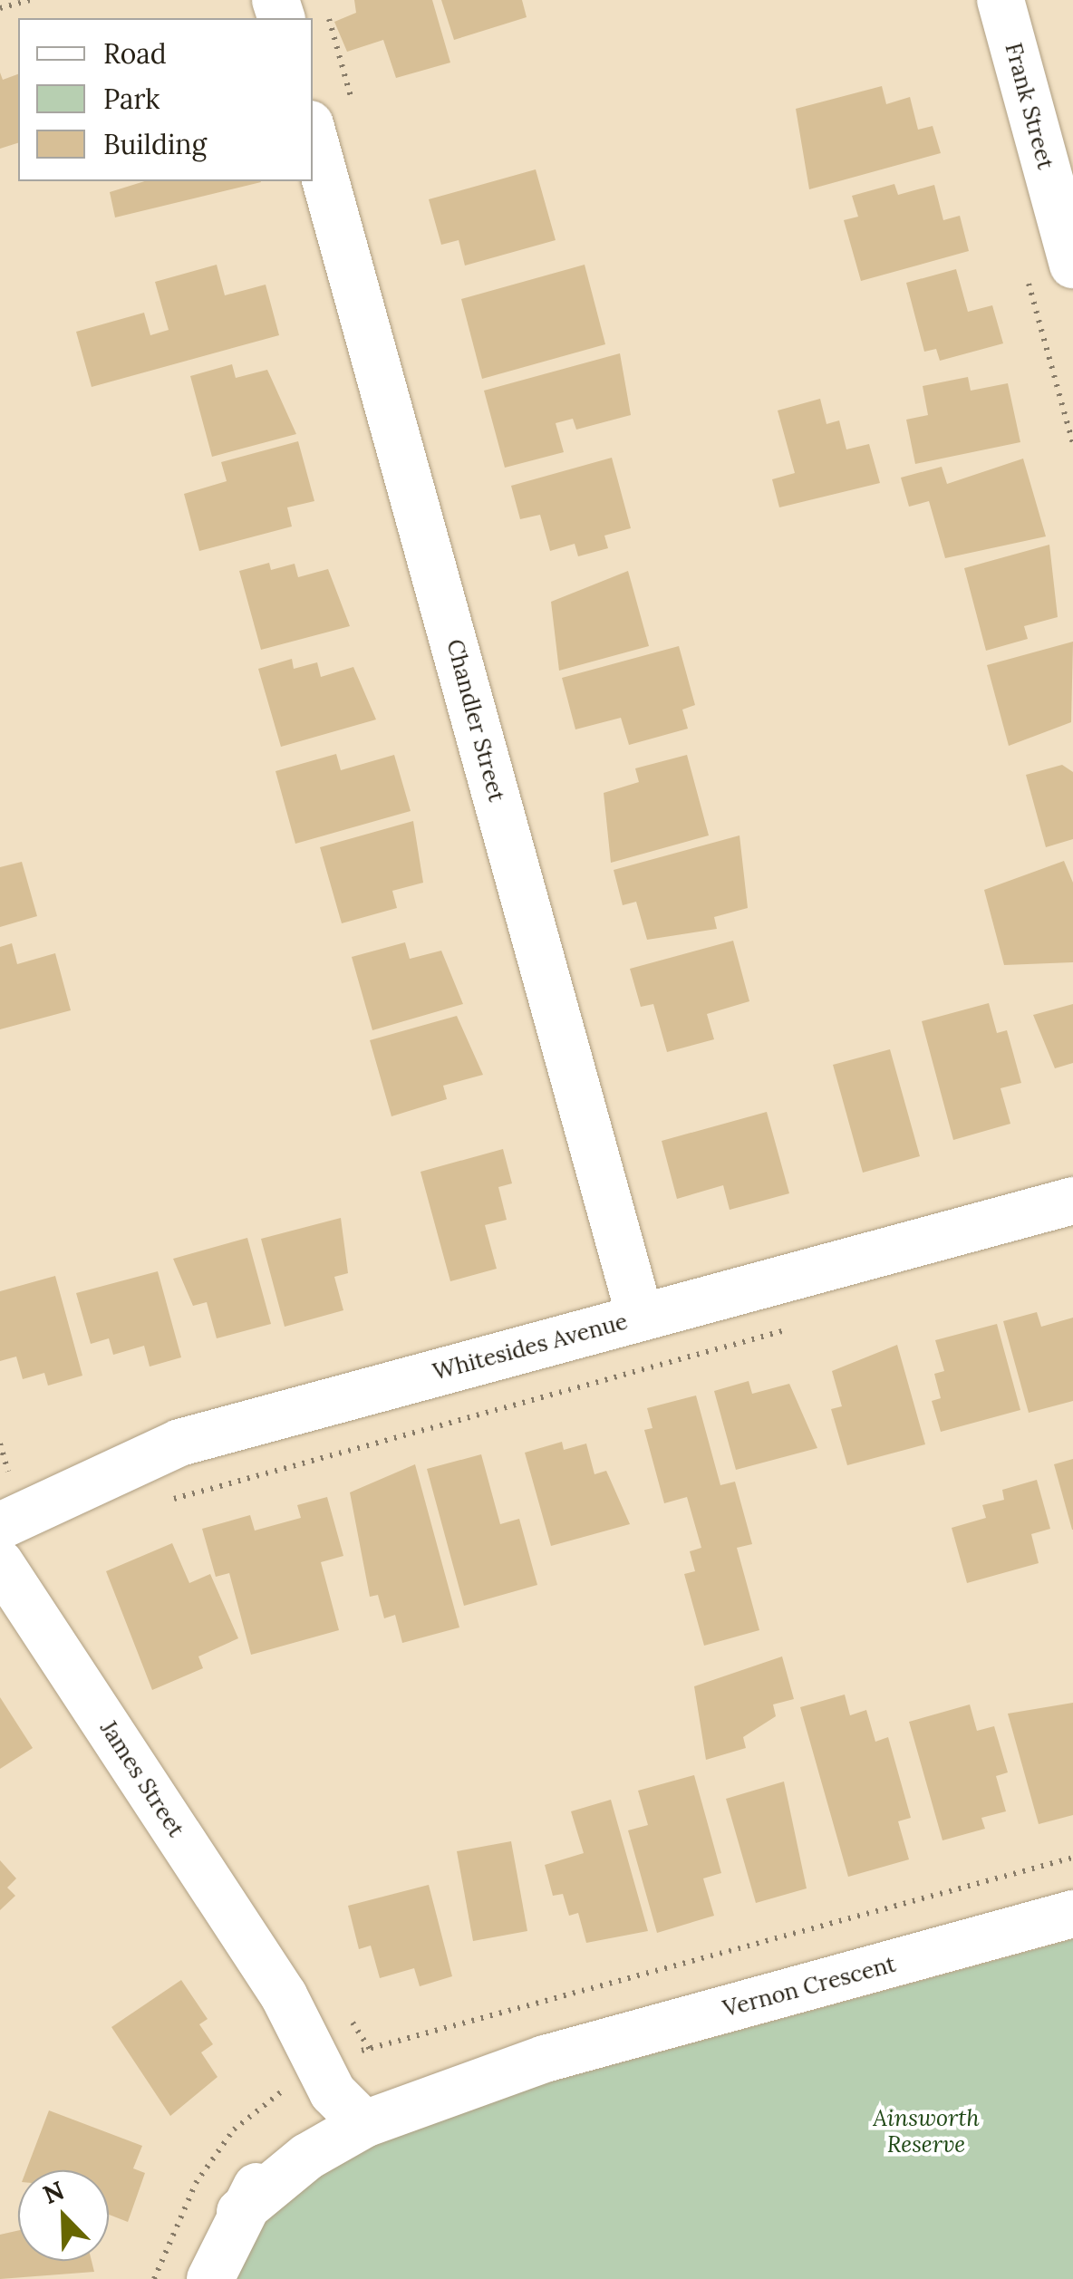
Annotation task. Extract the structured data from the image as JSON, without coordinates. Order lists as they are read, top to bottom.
{
  "streets": {
    "street": [
      "Frank Street",
      "Chandler Street",
      "Whitesides Avenue",
      "James Street",
      "Vernon Crescent"
    ]
  },
  "crossings": [
    ["Chandler Street", "Whitesides Avenue"],
    ["James Street", "Vernon Crescent"]
  ],
  "parks": ["Ainsworth Reserve"],
  "legend": ["Road", "Park", "Building"],
  "north": "top left"
}
